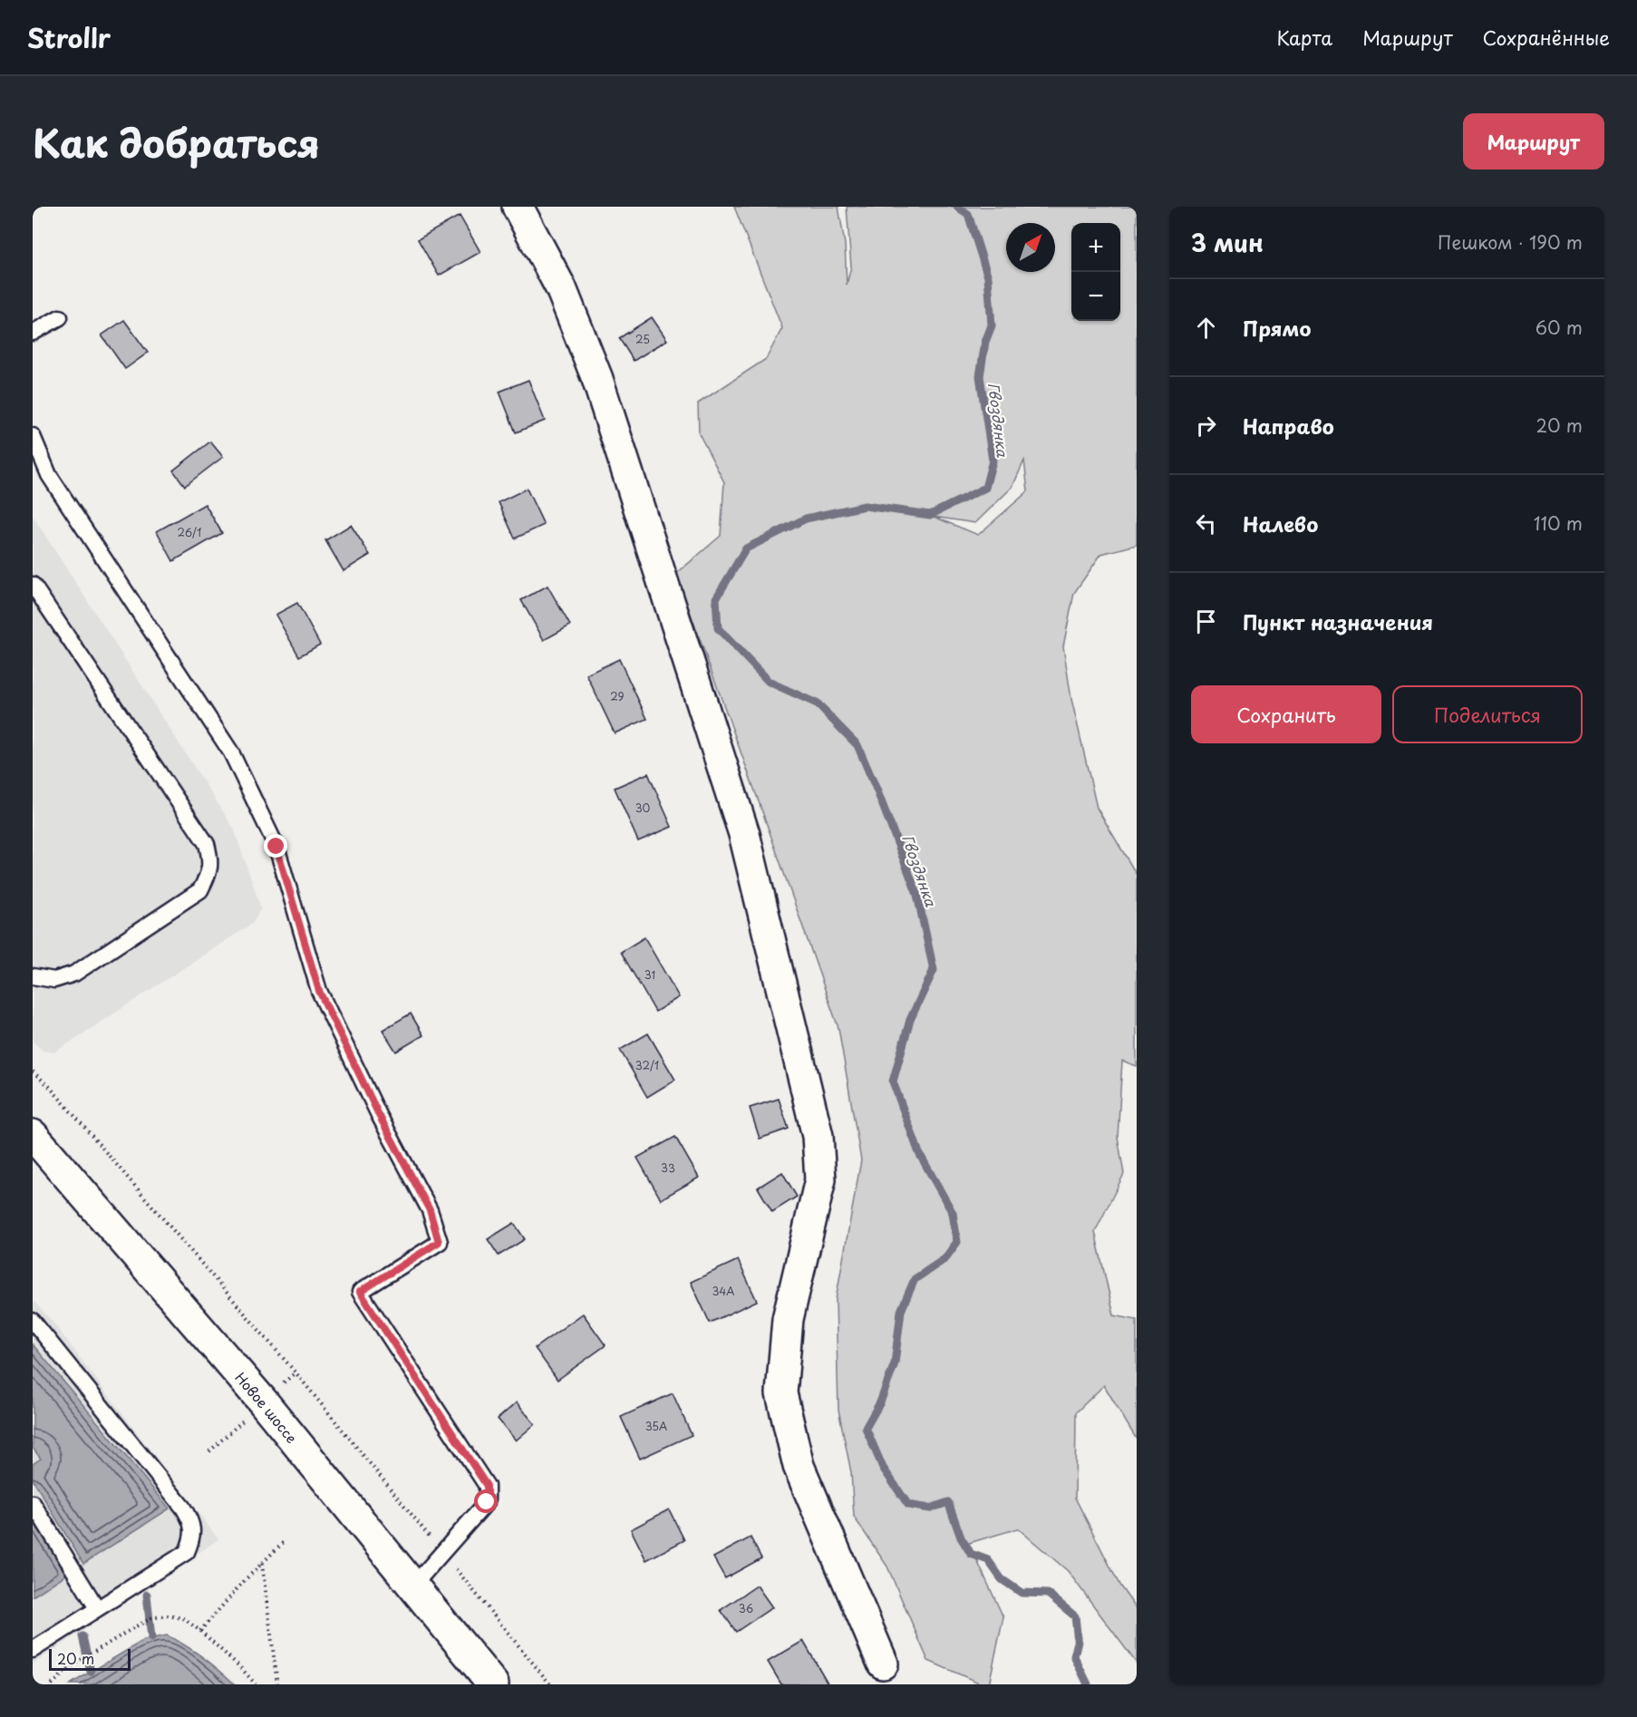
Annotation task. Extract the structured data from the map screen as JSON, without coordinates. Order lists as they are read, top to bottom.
{
  "streets": {
    "street": ["Новое шоссе"]
  },
  "water": ["Гвоздянка"],
  "house_numbers": [
    "25",
    "26/1",
    "29",
    "30",
    "31",
    "32/1",
    "33",
    "34А",
    "35А",
    "36"
  ],
  "scale_bar": "20 m",
  "north": "top right",
  "page": {
    "header": "Strollr",
    "nav": ["Карта", "Маршрут", "Сохранённые"],
    "title": "Как добраться",
    "buttons": [
      "Маршрут",
      ["Сохранить", "Поделиться"]
    ],
    "heading": ["3 мин", "Пешком · 190 m"],
    "map_buttons": ["+", "−"],
    "list": [
      ["Прямо", "60 m"],
      ["Направо", "20 m"],
      ["Налево", "110 m"],
      "Пункт назначения"
    ],
    "scale": "20 m"
  }
}
